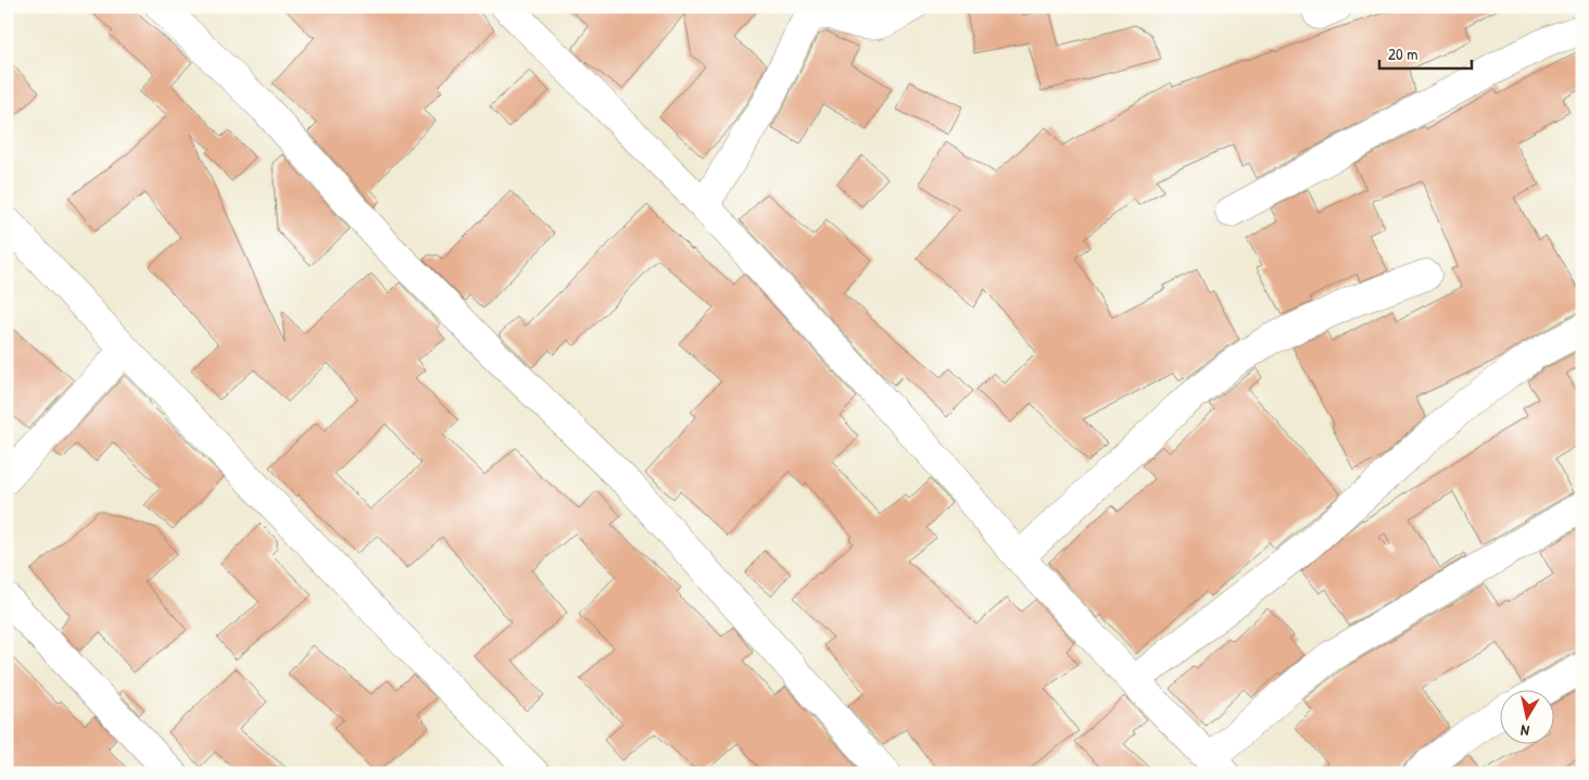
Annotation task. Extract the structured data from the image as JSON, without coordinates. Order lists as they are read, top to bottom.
{
  "scale_bar": "20 m",
  "north": "bottom"
}
